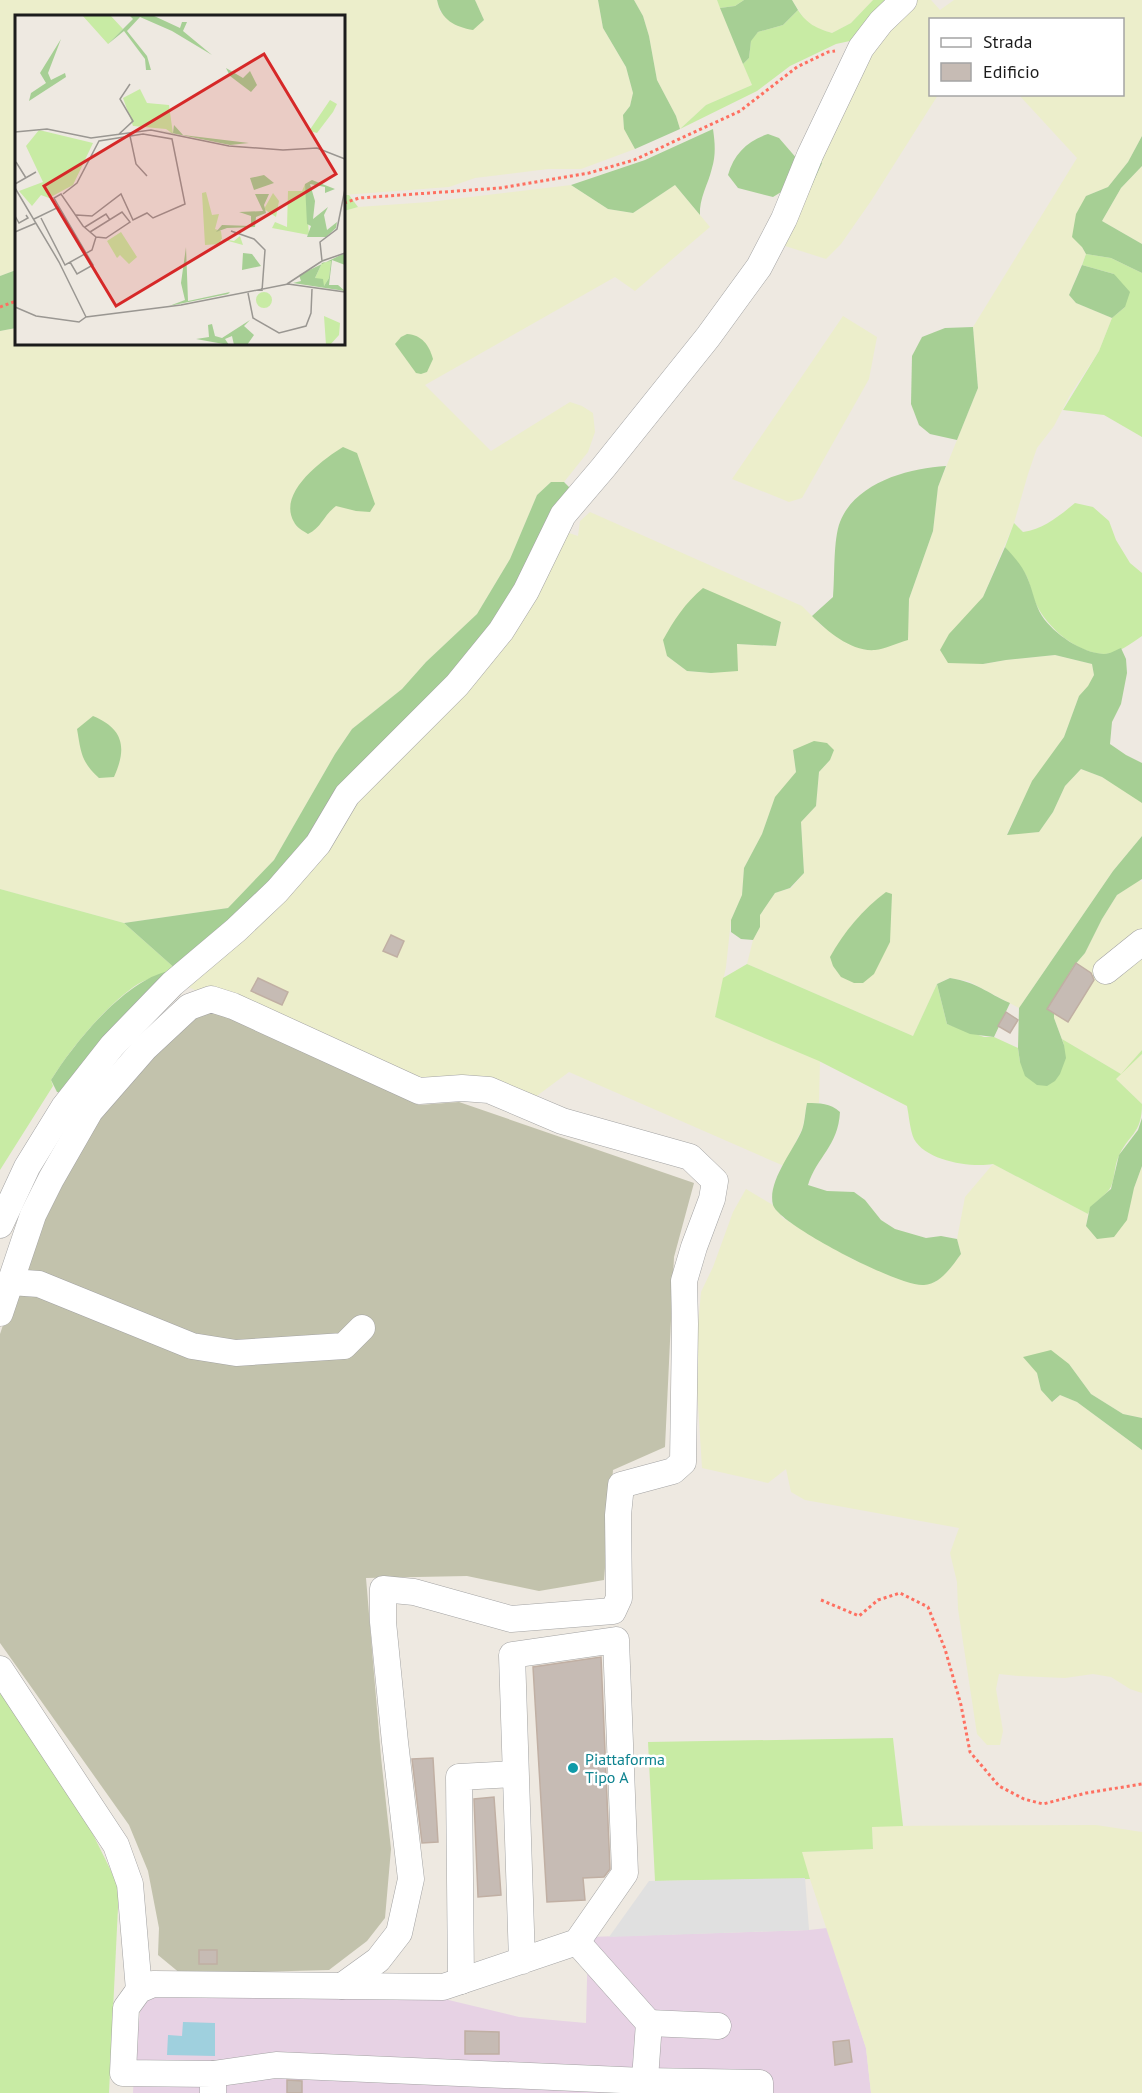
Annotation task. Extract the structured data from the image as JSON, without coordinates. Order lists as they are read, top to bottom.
{
  "places": ["Piattaforma Tipo A"],
  "legend": ["Strada", "Edificio"]
}
